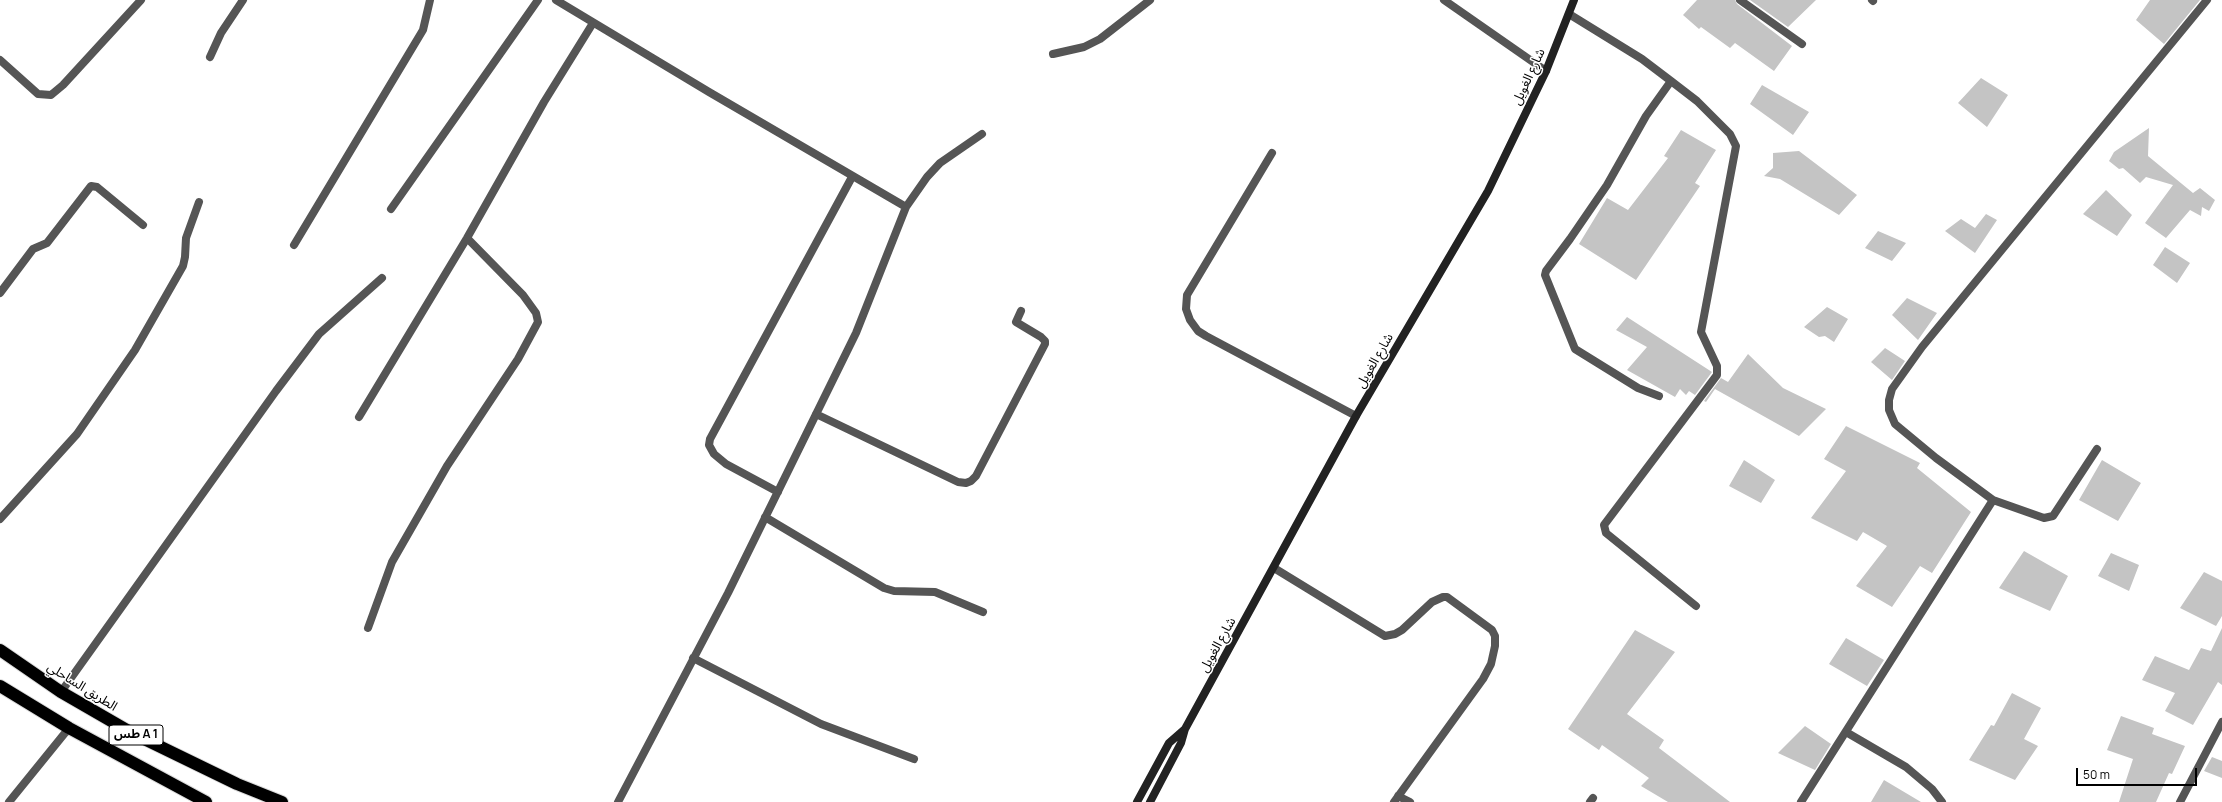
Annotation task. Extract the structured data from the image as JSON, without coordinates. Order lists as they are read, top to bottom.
{
  "streets": {
    "highway": ["الطريق الساحلي", "طس A 1"],
    "street": ["شارع الغويل"]
  },
  "scale_bar": "50 m"
}
